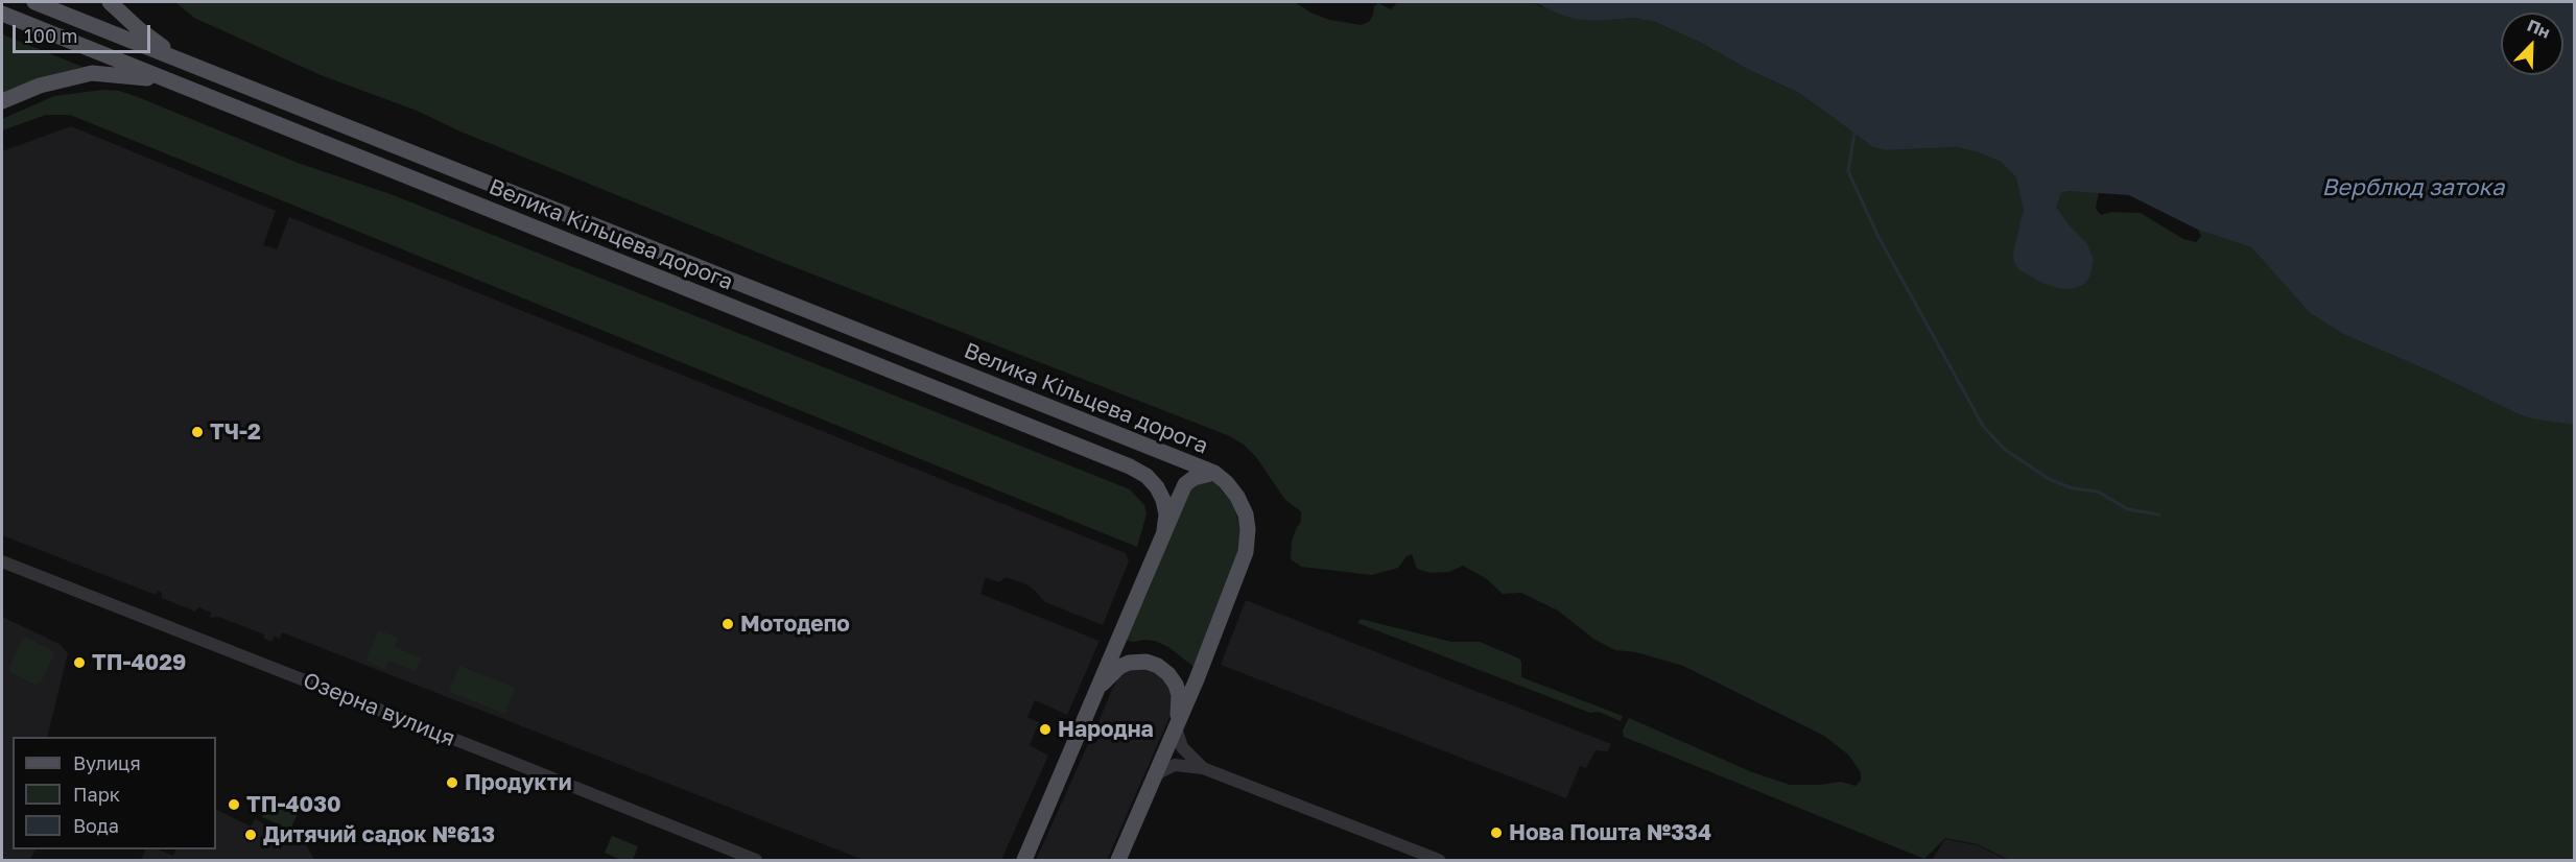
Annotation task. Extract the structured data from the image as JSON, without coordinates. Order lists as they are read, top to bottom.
{
  "streets": {
    "main road": ["Велика Кільцева дорога"],
    "street": ["Озерна вулиця"]
  },
  "water": ["Верблюд затока"],
  "places": [
    "ТЧ-2",
    "Мотодепо",
    "ТП-4029",
    "Народна",
    "Продукти",
    "ТП-4030",
    "Нова Пошта №334",
    "Дитячий садок №613"
  ],
  "legend": ["Вулиця", "Парк", "Вода"],
  "scale_bar": "100 m",
  "north": "top right"
}
